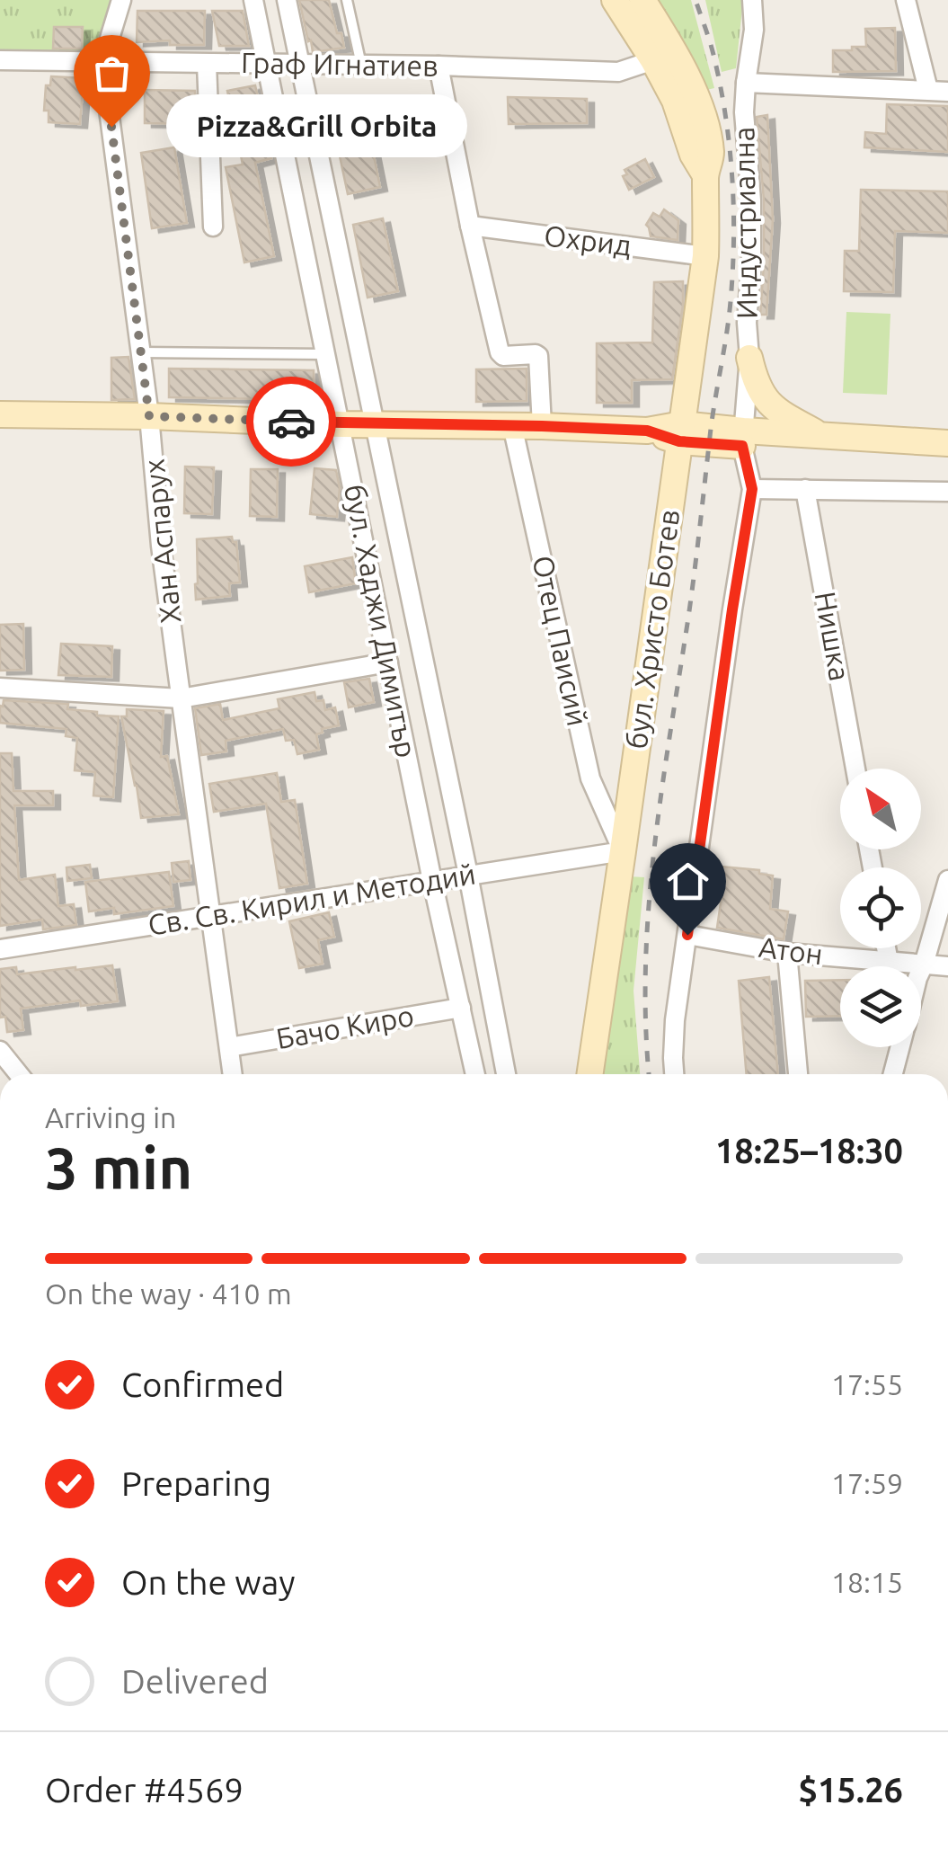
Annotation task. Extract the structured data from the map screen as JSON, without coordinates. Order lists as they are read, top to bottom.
{
  "streets": {
    "main road": ["бул. Христо Ботев"],
    "street": [
      "Граф Игнатиев",
      "Индустриална",
      "Охрид",
      "Хан Аспарух",
      "бул. Хаджи Димитър",
      "Нишка",
      "Отец Паисий",
      "Св. Св. Кирил и Методий",
      "Атон",
      "Бачо Киро"
    ]
  },
  "crossings": [
    ["Граф Игнатиев", "Хан Аспарух"],
    ["Граф Игнатиев", "бул. Хаджи Димитър"],
    ["Граф Игнатиев", "бул. Христо Ботев"],
    ["Охрид", "бул. Христо Ботев"],
    ["Хан Аспарух", "Св. Св. Кирил и Методий"],
    ["Хан Аспарух", "Бачо Киро"],
    ["бул. Хаджи Димитър", "Св. Св. Кирил и Методий"],
    ["бул. Хаджи Димитър", "Бачо Киро"],
    ["бул. Христо Ботев", "Отец Паисий"],
    ["бул. Христо Ботев", "Св. Св. Кирил и Методий"],
    ["Отец Паисий", "Св. Св. Кирил и Методий"]
  ],
  "places": ["Pizza&Grill Orbita"],
  "north": "top left",
  "page": {
    "bubble": "Pizza&Grill Orbita",
    "heading": ["3 min", "Arriving in", "18:25–18:30"],
    "panel": ["Order #4569", "$15.26"],
    "bar": "On the way · 410 m",
    "list": [
      ["Confirmed", "17:55"],
      ["Preparing", "17:59"],
      ["On the way", "18:15"],
      "Delivered"
    ]
  }
}
